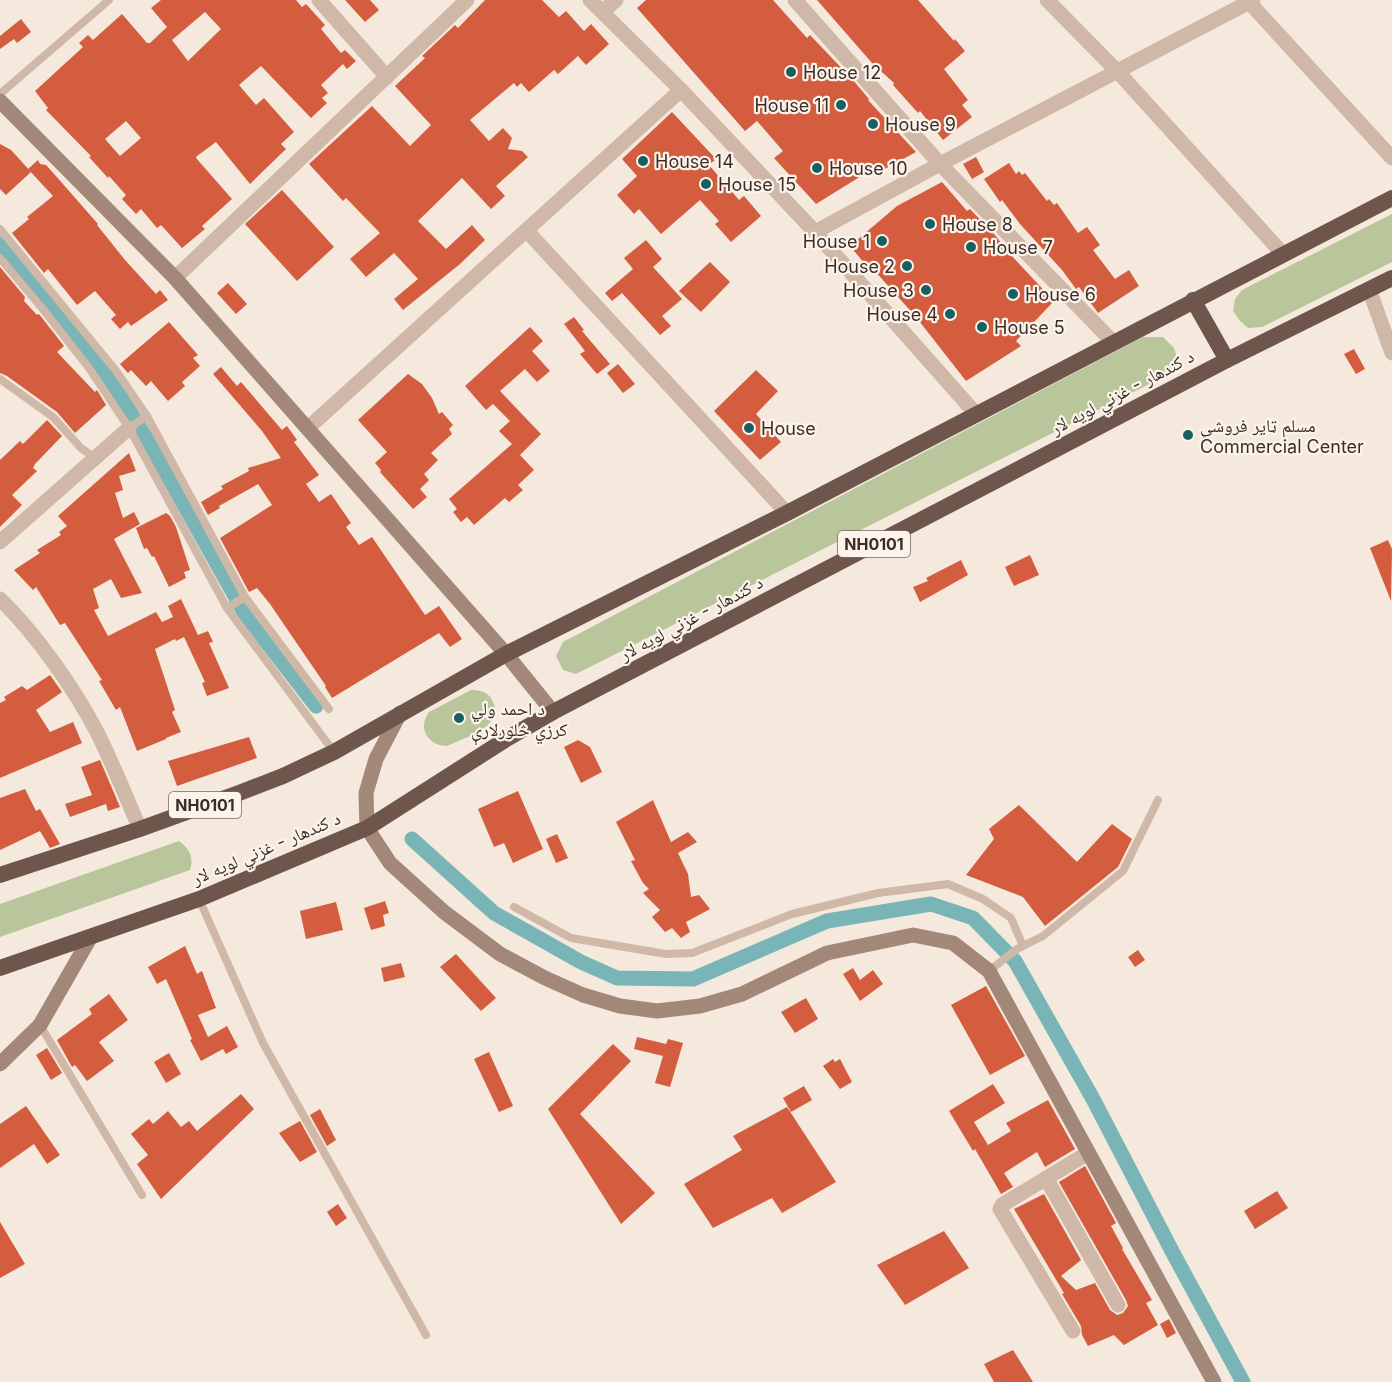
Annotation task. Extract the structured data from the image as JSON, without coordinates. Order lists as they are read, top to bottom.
{
  "streets": {
    "highway": ["د کندهار - غزني لويه لار", "NH0101"]
  },
  "places": [
    "House 12",
    "House 11",
    "House 9",
    "House 14",
    "House 10",
    "House 15",
    "House 8",
    "House 1",
    "House 7",
    "House 2",
    "House 3",
    "House 6",
    "House 4",
    "House 5",
    "House",
    "مسلم ټایر فروشي Commercial Center",
    "د احمد ولي کرزي څلورلارې"
  ]
}
